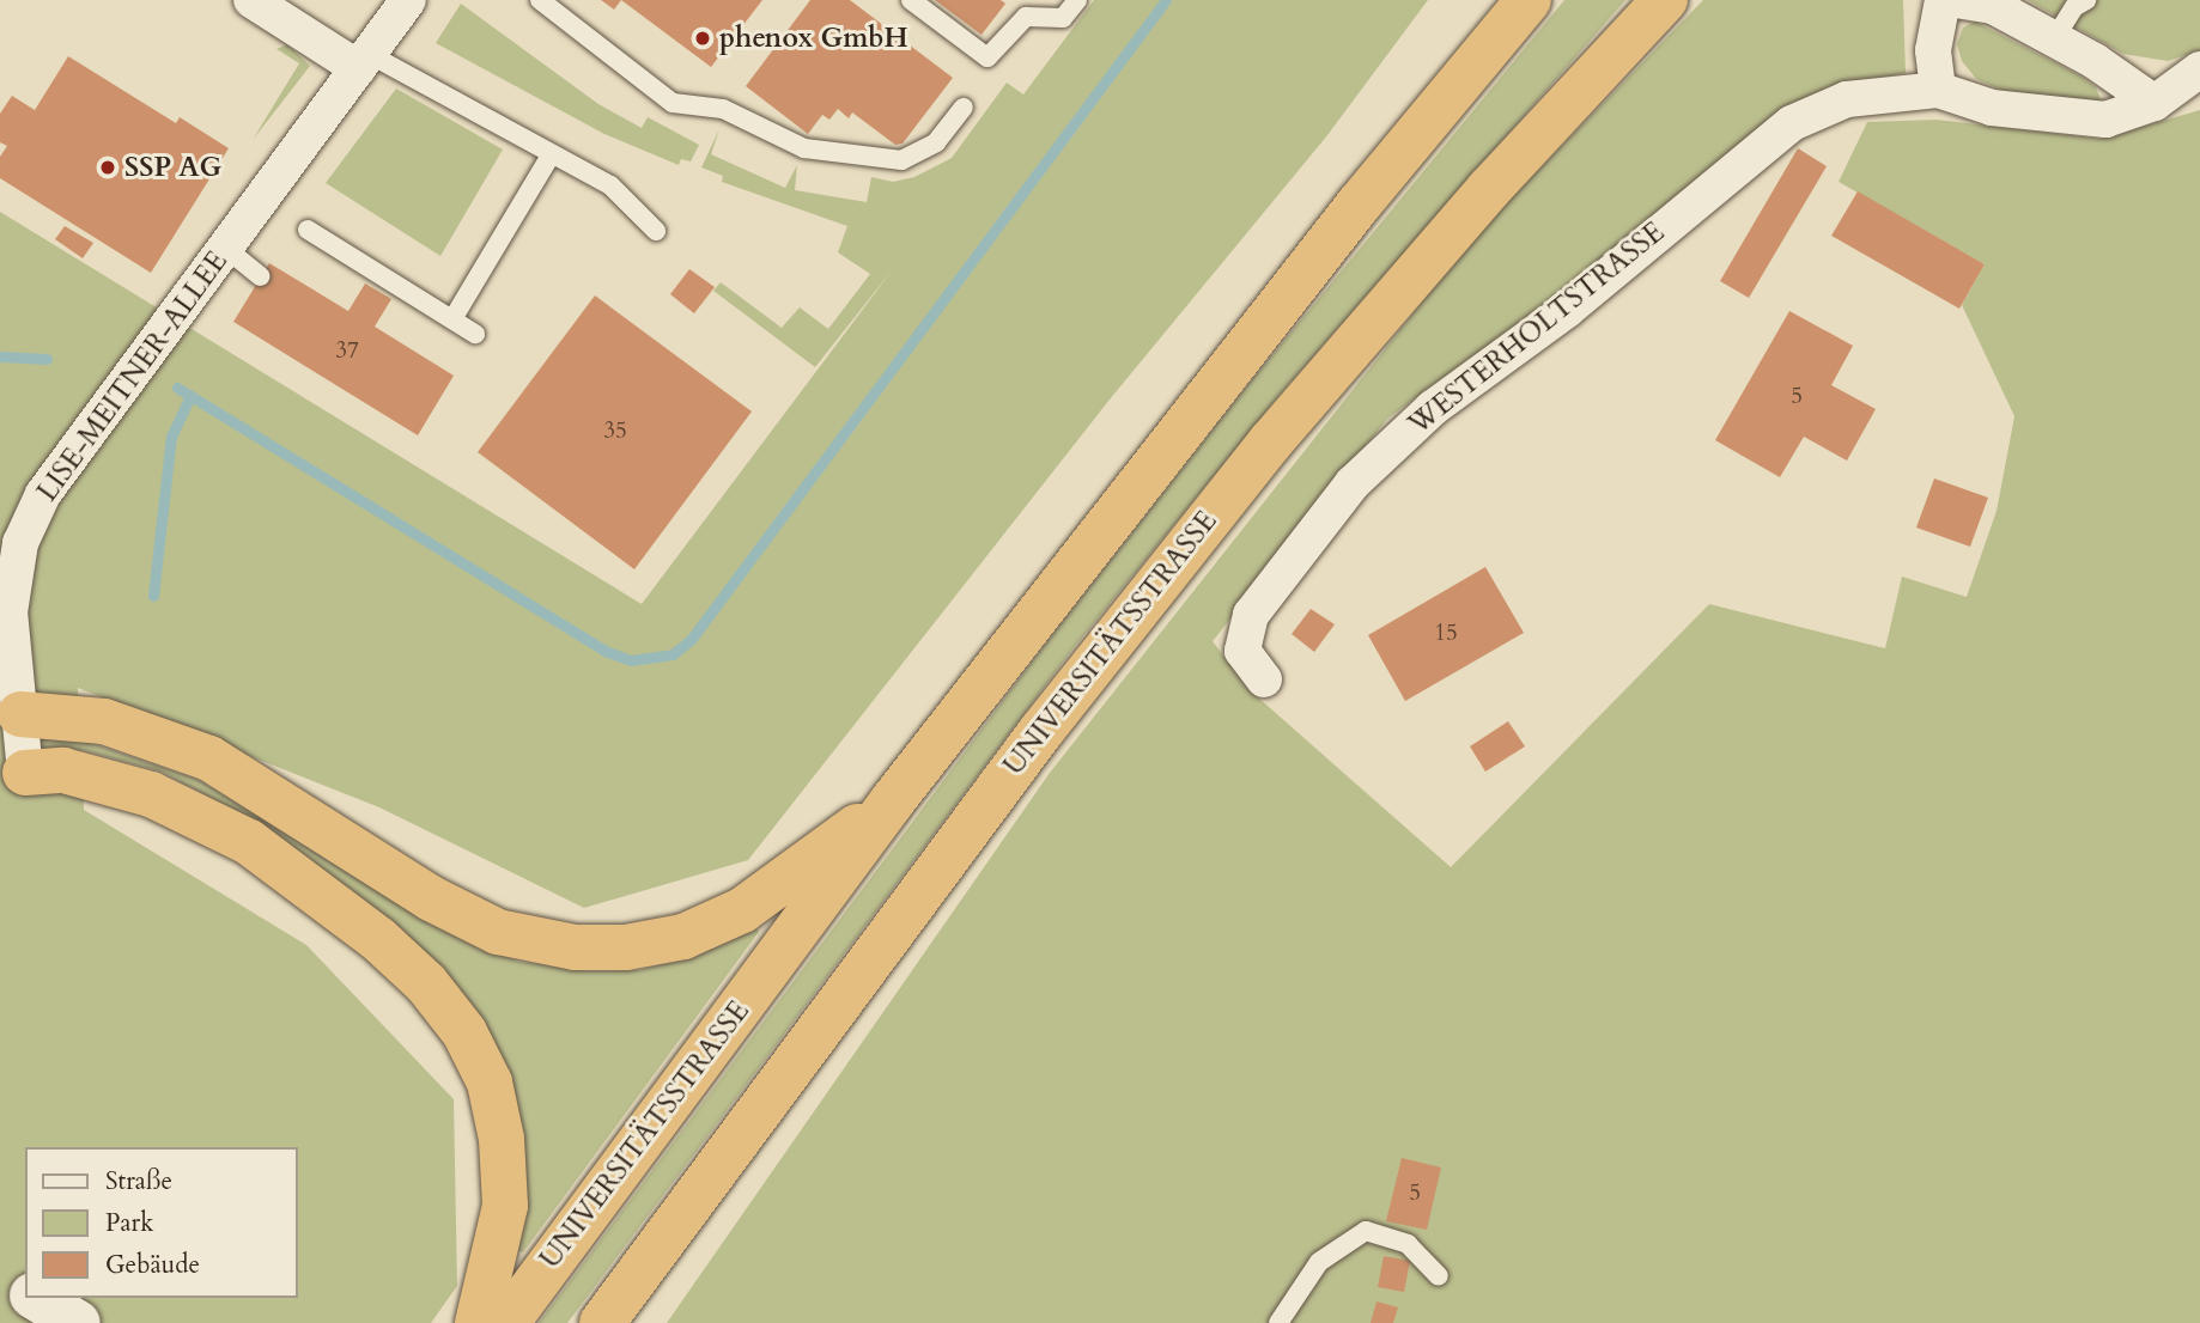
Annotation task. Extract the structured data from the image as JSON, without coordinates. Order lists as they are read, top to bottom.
{
  "streets": {
    "highway": ["UNIVERSITÄTSSTRASSE"],
    "street": ["WESTERHOLTSTRASSE", "LISE-MEITNER-ALLEE"]
  },
  "places": ["phenox GmbH", "SSP AG"],
  "house_numbers": [
    "37",
    "5",
    "35",
    "15",
    "5"
  ],
  "legend": ["Straße", "Park", "Gebäude"]
}
